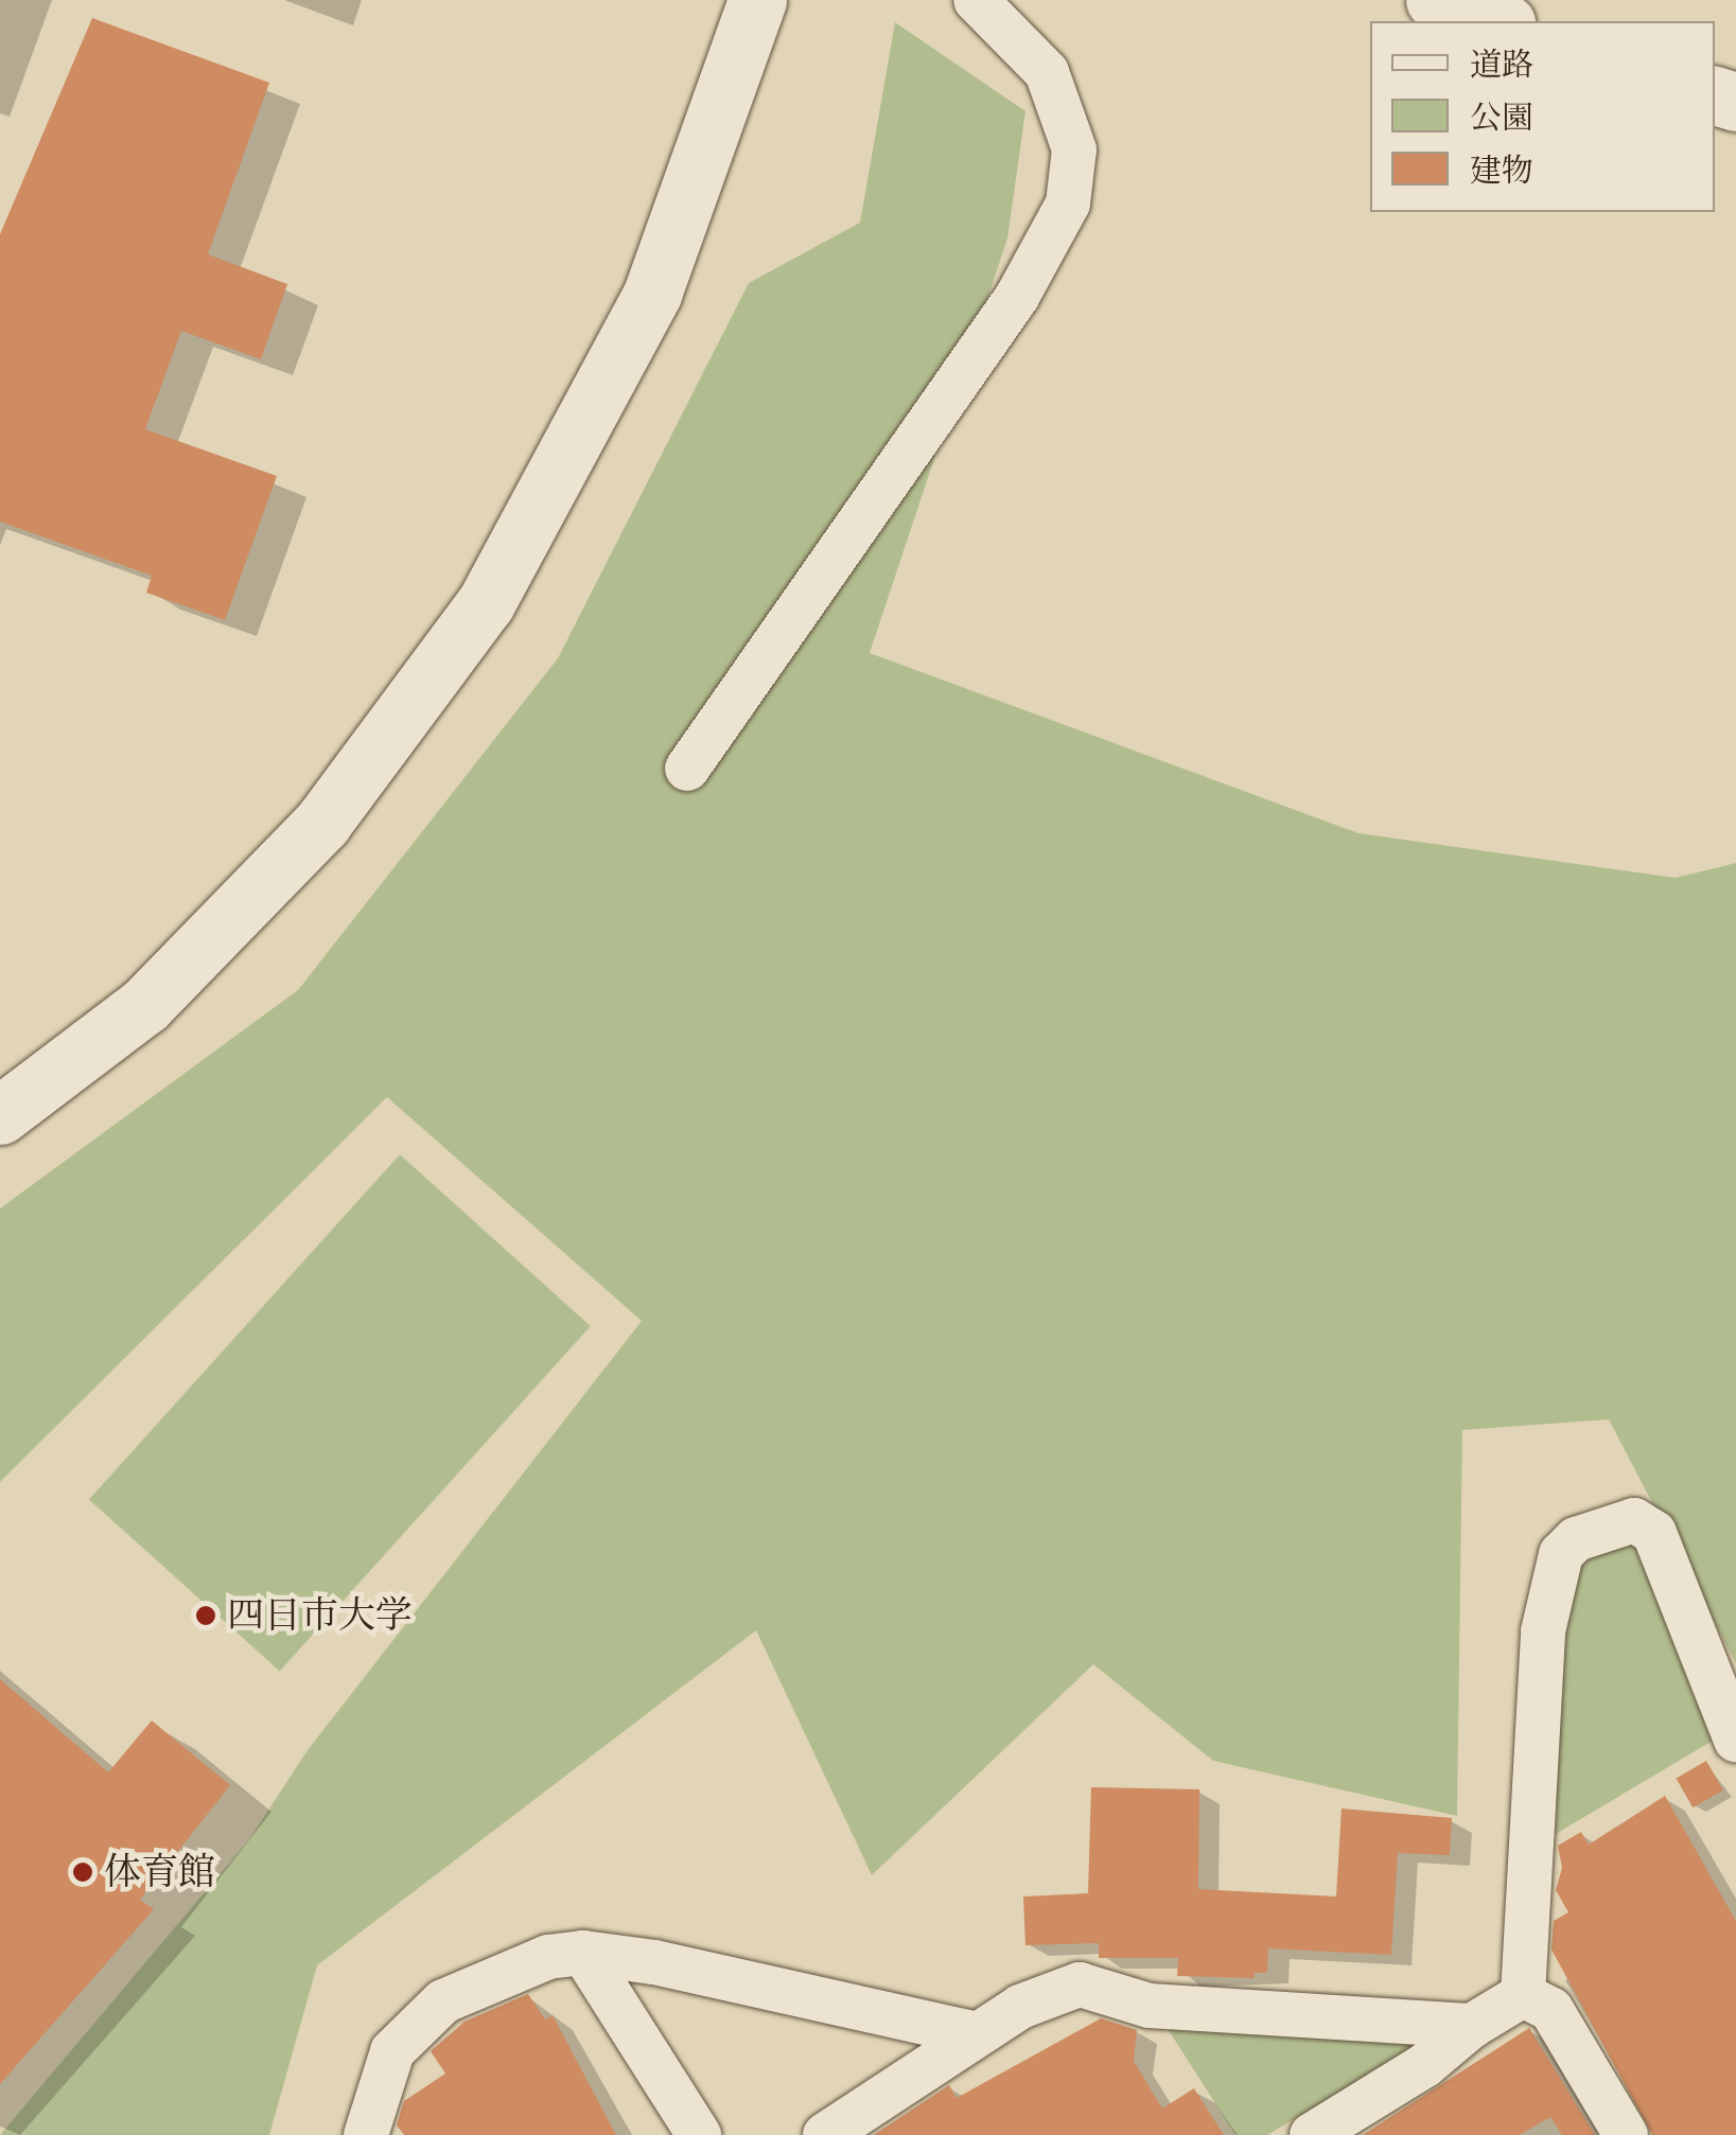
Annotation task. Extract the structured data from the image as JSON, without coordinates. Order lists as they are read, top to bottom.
{
  "places": ["四日市大学", "体育館"],
  "legend": ["道路", "公園", "建物"]
}
